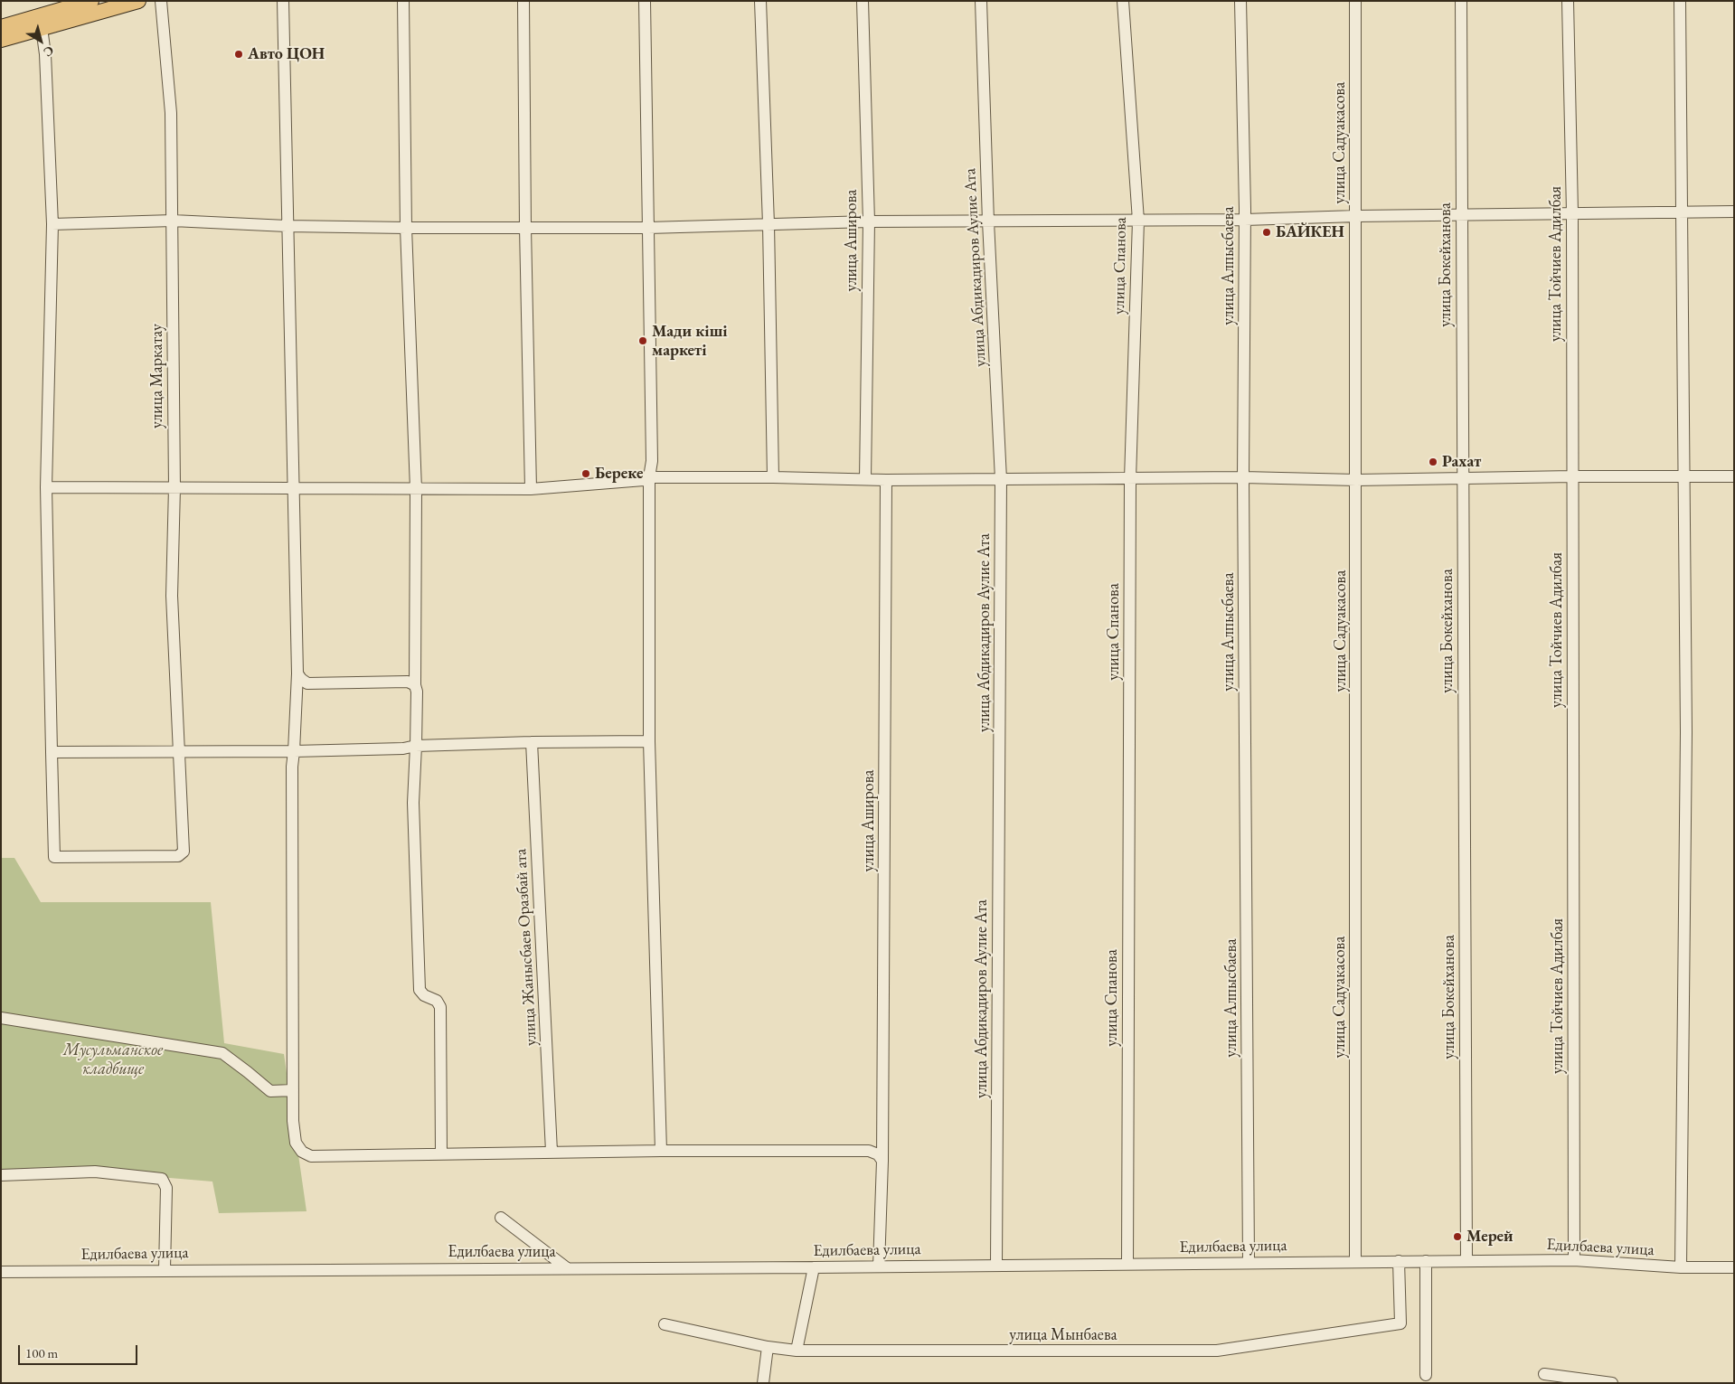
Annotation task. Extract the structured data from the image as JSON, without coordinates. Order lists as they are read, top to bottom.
{
  "streets": {
    "street": [
      "улица Садуакасова",
      "улица Аширова",
      "улица Тойчиев Адилбая",
      "улица Бокейханова",
      "улица Спанова",
      "улица Алпысбаева",
      "улица Абдикадиров Аулие Ата",
      "улица Маркатау",
      "улица Жанысбаев Оразбай ата",
      "Едилбаева улица",
      "улица Мынбаева"
    ]
  },
  "crossings": [
    ["улица Садуакасова", "Едилбаева улица"],
    ["улица Аширова", "Едилбаева улица"],
    ["улица Тойчиев Адилбая", "Едилбаева улица"],
    ["улица Бокейханова", "Едилбаева улица"],
    ["улица Спанова", "Едилбаева улица"],
    ["улица Алпысбаева", "Едилбаева улица"],
    ["улица Абдикадиров Аулие Ата", "Едилбаева улица"],
    ["Едилбаева улица", "улица Мынбаева"]
  ],
  "parks": ["Мусульманское кладбище"],
  "places": [
    "Авто ЦОН",
    "БАЙКЕН",
    "Мади кіші маркеті",
    "Рахат",
    "Береке",
    "Мерей"
  ],
  "scale_bar": "100 m",
  "north": "bottom right"
}
